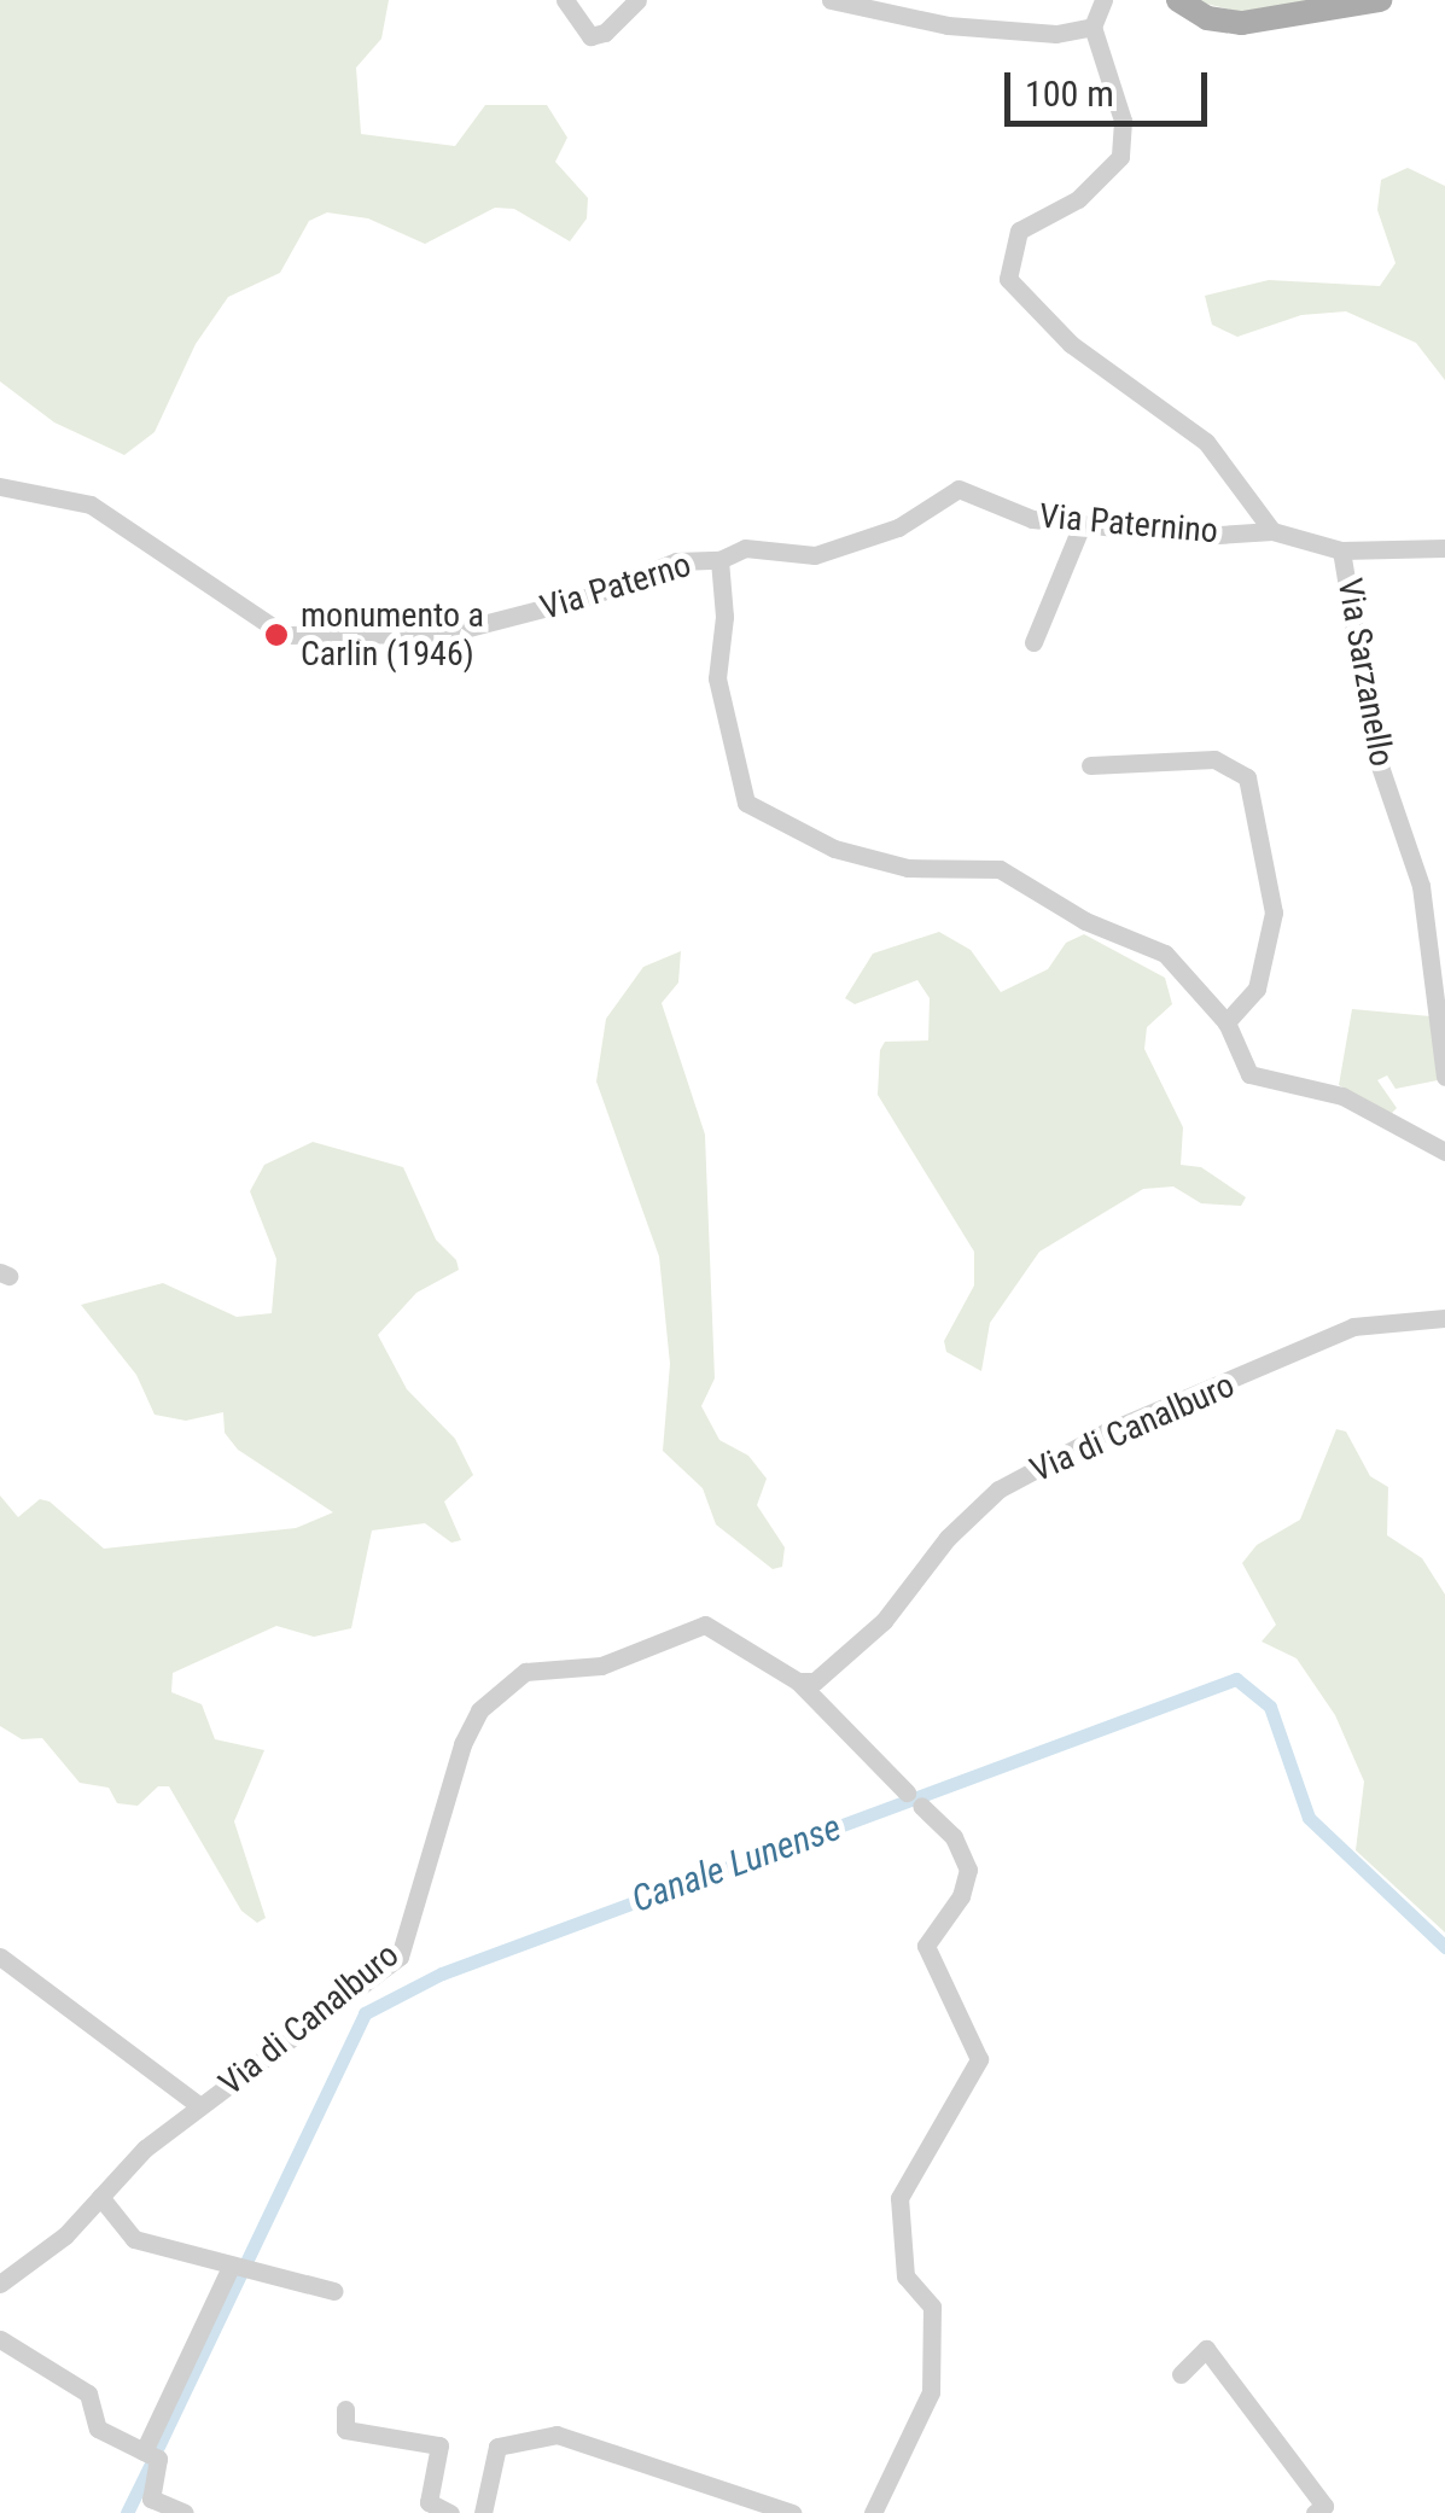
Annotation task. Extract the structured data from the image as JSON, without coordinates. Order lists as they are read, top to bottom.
{
  "streets": {
    "street": [
      "Via Paternino",
      "Via Paterno",
      "Via Sarzanello",
      "Via di Canalburo"
    ]
  },
  "crossings": [
    ["Via Paternino", "Via Paterno"],
    ["Via Paternino", "Via Sarzanello"]
  ],
  "water": ["Canale Lunense"],
  "places": ["monumento a Carlin (1946)"],
  "scale_bar": "100 m"
}
